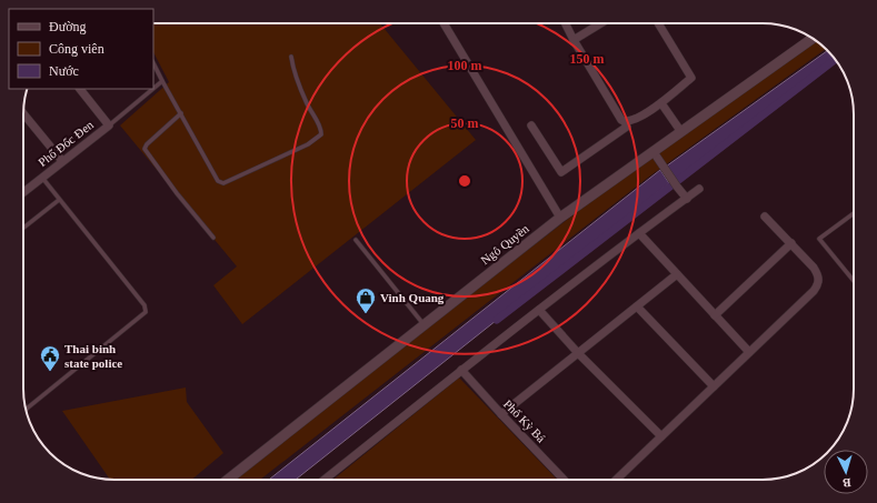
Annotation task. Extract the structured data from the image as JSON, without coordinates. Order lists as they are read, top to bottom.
{
  "streets": {
    "street": ["Phố Đốc Đen", "Ngô Quyền", "Phố Kỳ Bá"]
  },
  "places": {
    "shop": ["Vinh Quang"],
    "public building": ["Thai binh state police"]
  },
  "legend": ["Đường", "Công viên", "Nước"],
  "north": "bottom",
  "rings": ["150 m", "100 m", "50 m"]
}
